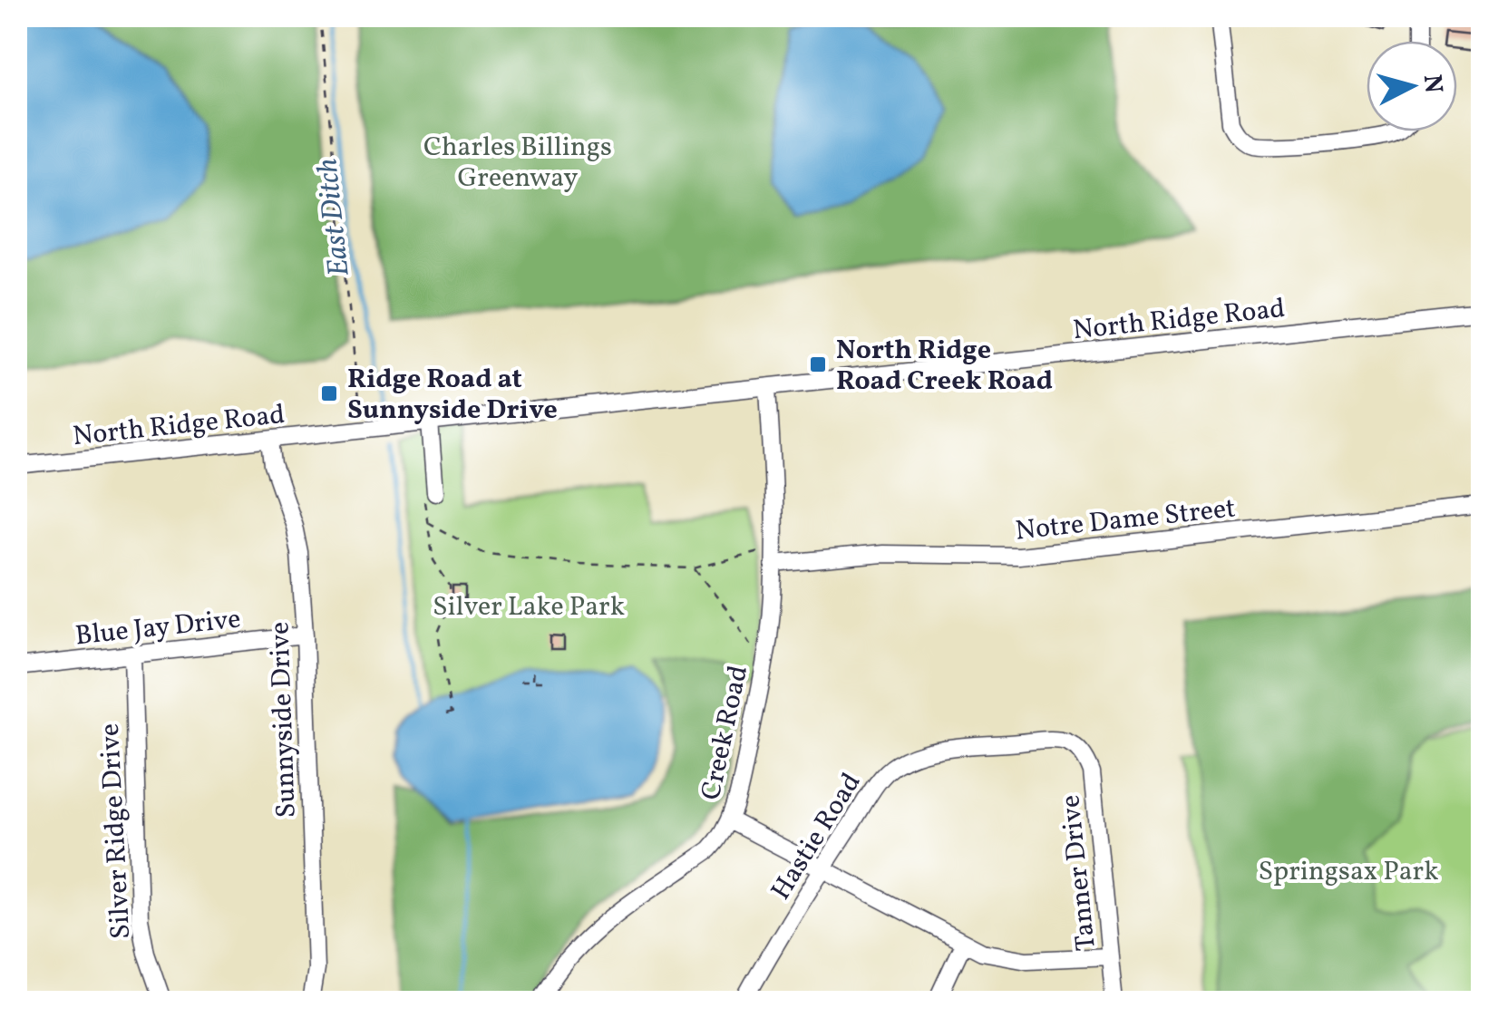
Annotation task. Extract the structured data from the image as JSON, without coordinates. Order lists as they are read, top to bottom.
{
  "streets": {
    "street": [
      "North Ridge Road",
      "Notre Dame Street",
      "Blue Jay Drive",
      "Sunnyside Drive",
      "Creek Road",
      "Silver Ridge Drive",
      "Hastie Road",
      "Tanner Drive"
    ]
  },
  "crossings": [
    ["North Ridge Road", "Sunnyside Drive"],
    ["North Ridge Road", "Creek Road"],
    ["Notre Dame Street", "Creek Road"],
    ["Blue Jay Drive", "Sunnyside Drive"],
    ["Blue Jay Drive", "Silver Ridge Drive"],
    ["Hastie Road", "Tanner Drive"]
  ],
  "water": ["East Ditch"],
  "parks": ["Charles Billings Greenway", "Silver Lake Park", "Springsax Park"],
  "places": {
    "transit": ["North Ridge Road Creek Road", "Ridge Road at Sunnyside Drive"]
  },
  "north": "right"
}
